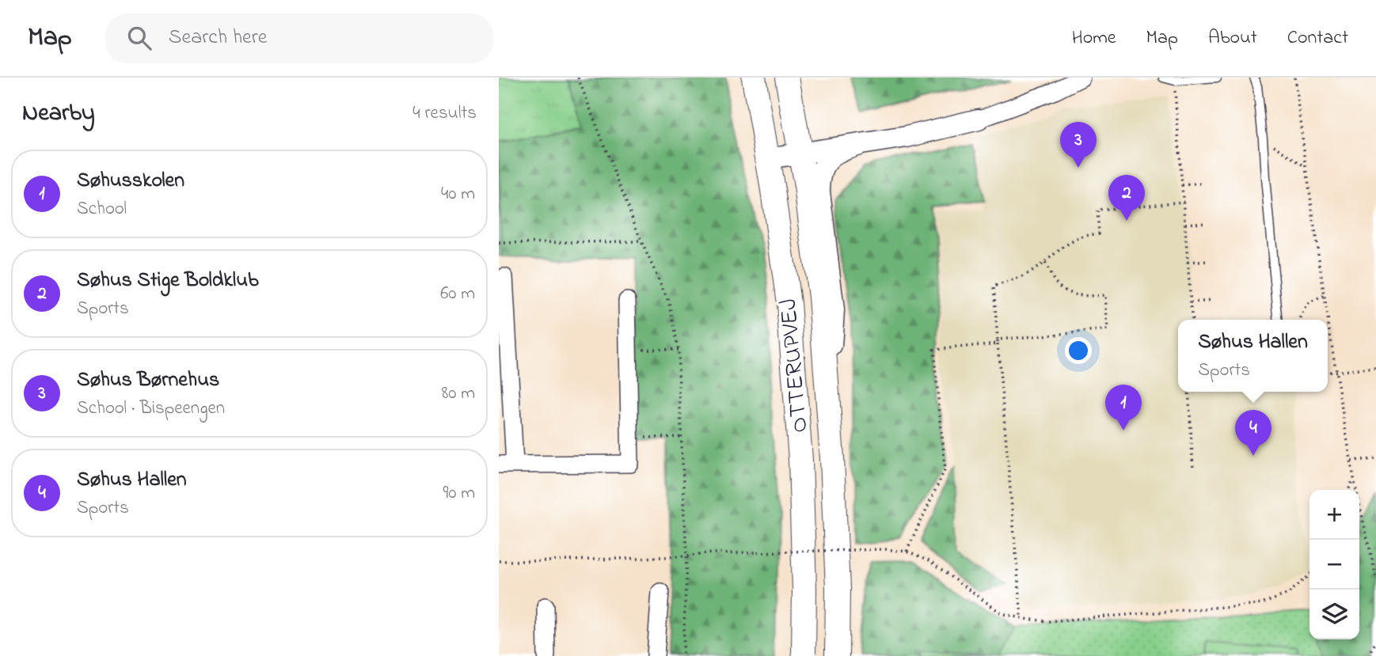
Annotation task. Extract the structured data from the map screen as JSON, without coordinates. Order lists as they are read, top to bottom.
{
  "streets": {
    "main road": ["OTTERUPVEJ"]
  },
  "page": {
    "header": "Map",
    "search": "Search here",
    "nav": [
      "Home",
      "Map",
      "About",
      "Contact"
    ],
    "heading": ["Nearby", "4 results"],
    "pins": [
      "3",
      "2",
      "1",
      "4"
    ],
    "list": [
      {
        "mark": "1",
        "name": "Søhusskolen",
        "note": "School",
        "value": "40 m"
      },
      {
        "mark": "2",
        "name": "Søhus Stige Boldklub",
        "note": "Sports",
        "value": "60 m"
      },
      {
        "mark": "3",
        "name": "Søhus Børnehus",
        "note": "School · Bispeengen",
        "value": "80 m"
      },
      {
        "mark": "4",
        "name": "Søhus Hallen",
        "note": "Sports",
        "value": "90 m"
      }
    ],
    "popup": ["Søhus Hallen", "Sports"],
    "map_buttons": ["+", "−"]
  }
}
